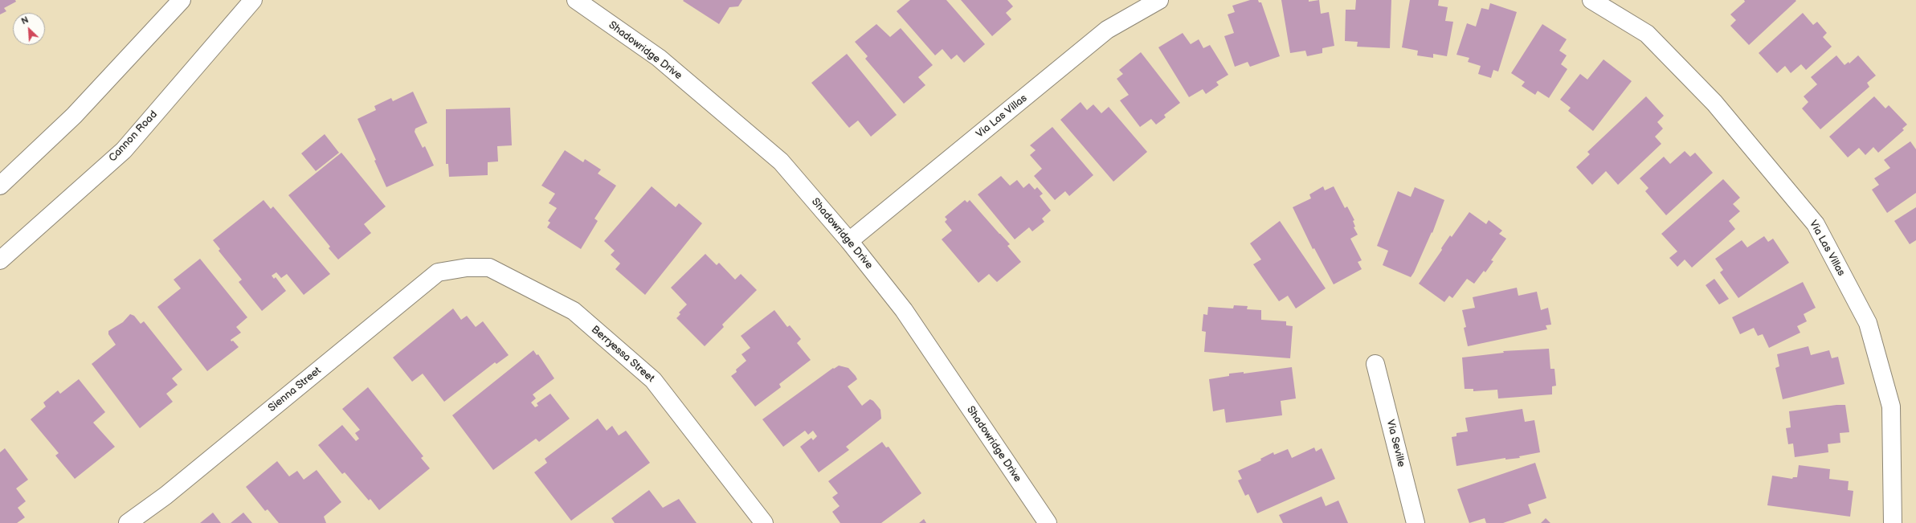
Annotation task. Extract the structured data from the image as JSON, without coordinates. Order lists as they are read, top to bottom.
{
  "streets": {
    "street": [
      "Shadowridge Drive",
      "Via Las Villas",
      "Cannon Road",
      "Berryessa Street",
      "Sienna Street",
      "Via Seville"
    ]
  },
  "crossings": [
    ["Shadowridge Drive", "Via Las Villas"],
    ["Berryessa Street", "Sienna Street"]
  ],
  "north": "top left"
}
